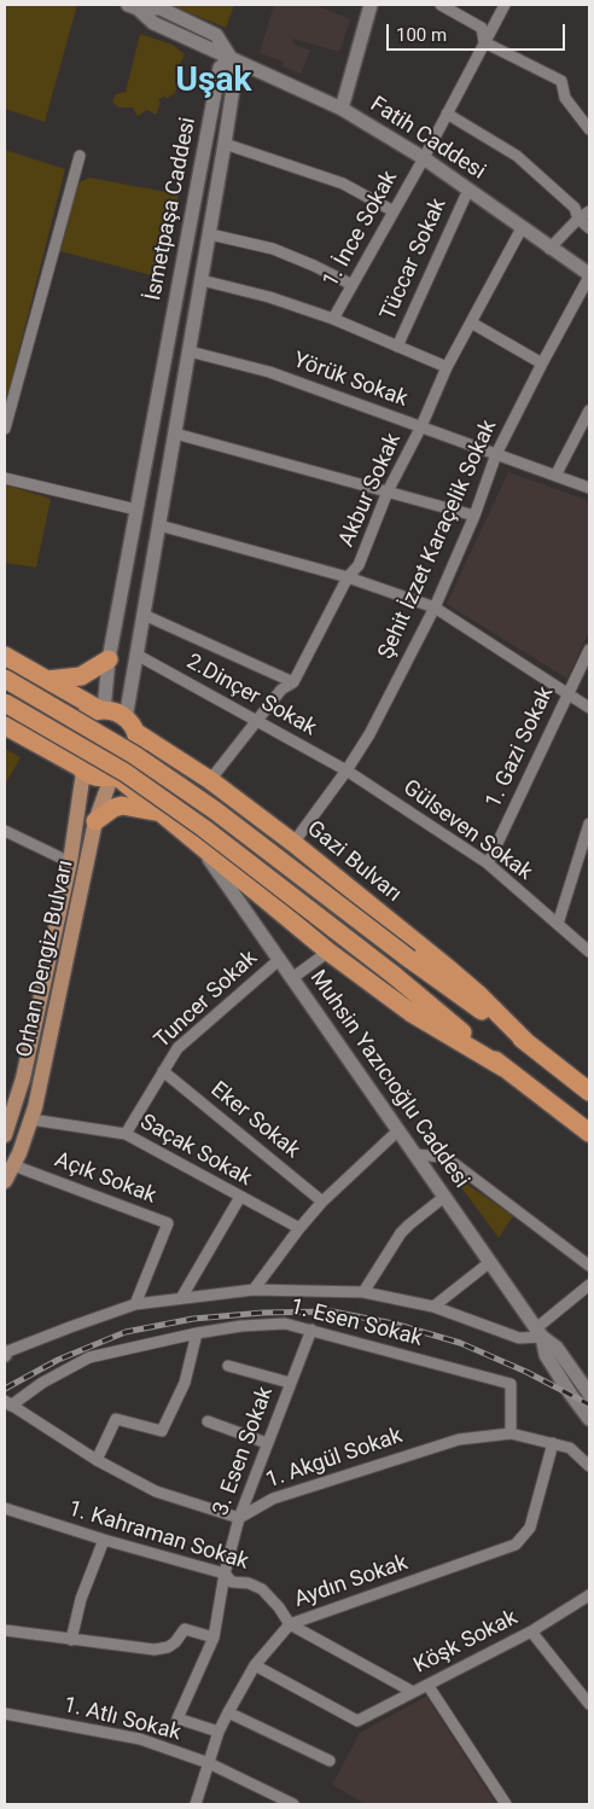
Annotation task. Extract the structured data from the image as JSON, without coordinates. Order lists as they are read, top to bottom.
{
  "streets": {
    "highway": ["Gazi Bulvarı"],
    "main road": [
      "Fatih Caddesi",
      "İsmetpaşa Caddesi",
      "Orhan Dengiz Bulvarı",
      "Muhsin Yazıcıoğlu Caddesi"
    ],
    "street": [
      "1. İnce Sokak",
      "Tüccar Sokak",
      "Yörük Sokak",
      "Akbur Sokak",
      "Şehit İzzet Karaçelik Sokak",
      "2.Dinçer Sokak",
      "1. Gazi Sokak",
      "Gülseven Sokak",
      "Tuncer Sokak",
      "Eker Sokak",
      "Saçak Sokak",
      "Açık Sokak",
      "1. Esen Sokak",
      "3. Esen Sokak",
      "1. Akgül Sokak",
      "1. Kahraman Sokak",
      "Aydın Sokak",
      "Köşk Sokak",
      "1. Atlı Sokak"
    ]
  },
  "crossings": [
    ["Fatih Caddesi", "İsmetpaşa Caddesi"],
    ["Fatih Caddesi", "1. İnce Sokak"],
    ["Fatih Caddesi", "Tüccar Sokak"],
    ["Fatih Caddesi", "Akbur Sokak"],
    ["Fatih Caddesi", "Şehit İzzet Karaçelik Sokak"],
    ["İsmetpaşa Caddesi", "Yörük Sokak"],
    ["İsmetpaşa Caddesi", "2.Dinçer Sokak"],
    ["İsmetpaşa Caddesi", "Gazi Bulvarı"],
    ["İsmetpaşa Caddesi", "Orhan Dengiz Bulvarı"],
    ["Yörük Sokak", "Akbur Sokak"],
    ["Yörük Sokak", "Şehit İzzet Karaçelik Sokak"],
    ["Akbur Sokak", "2.Dinçer Sokak"],
    ["Akbur Sokak", "Gazi Bulvarı"],
    ["Şehit İzzet Karaçelik Sokak", "2.Dinçer Sokak"],
    ["Şehit İzzet Karaçelik Sokak", "Gülseven Sokak"],
    ["Şehit İzzet Karaçelik Sokak", "Gazi Bulvarı"],
    ["2.Dinçer Sokak", "Gülseven Sokak"],
    ["1. Gazi Sokak", "Gülseven Sokak"],
    ["Gazi Bulvarı", "Orhan Dengiz Bulvarı"],
    ["Orhan Dengiz Bulvarı", "Saçak Sokak"],
    ["Orhan Dengiz Bulvarı", "Açık Sokak"],
    ["Tuncer Sokak", "Muhsin Yazıcıoğlu Caddesi"],
    ["Tuncer Sokak", "Eker Sokak"],
    ["Tuncer Sokak", "Saçak Sokak"],
    ["Muhsin Yazıcıoğlu Caddesi", "1. Esen Sokak"],
    ["Açık Sokak", "1. Esen Sokak"],
    ["1. Esen Sokak", "3. Esen Sokak"],
    ["1. Esen Sokak", "1. Akgül Sokak"],
    ["3. Esen Sokak", "1. Akgül Sokak"],
    ["3. Esen Sokak", "1. Kahraman Sokak"],
    ["3. Esen Sokak", "Aydın Sokak"],
    ["1. Akgül Sokak", "Aydın Sokak"],
    ["1. Kahraman Sokak", "Aydın Sokak"],
    ["1. Kahraman Sokak", "Köşk Sokak"],
    ["Aydın Sokak", "Köşk Sokak"],
    ["Aydın Sokak", "1. Atlı Sokak"]
  ],
  "districts": ["Uşak"],
  "scale_bar": "100 m"
}
